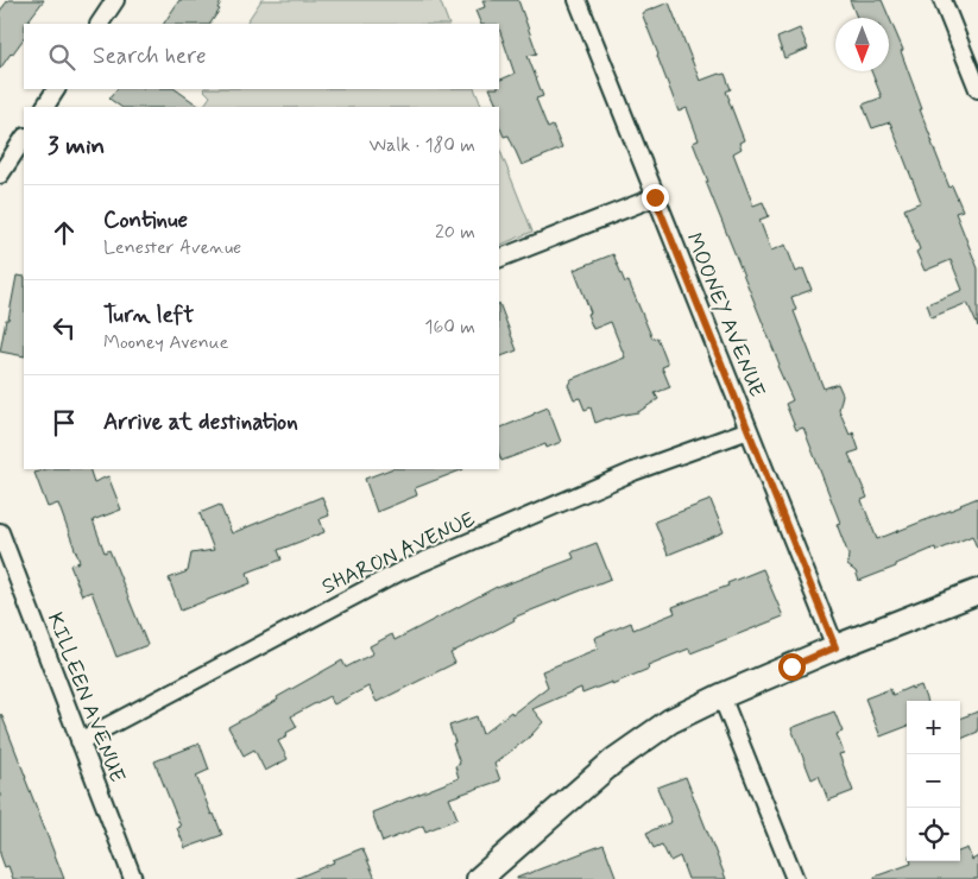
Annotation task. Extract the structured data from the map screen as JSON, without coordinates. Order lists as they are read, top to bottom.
{
  "streets": {
    "street": ["MOONEY AVENUE", "SHARON AVENUE", "KILLEEN AVENUE"]
  },
  "crossings": [
    ["MOONEY AVENUE", "SHARON AVENUE"],
    ["SHARON AVENUE", "KILLEEN AVENUE"]
  ],
  "north": "bottom",
  "page": {
    "search": "Search here",
    "heading": ["3 min", "Walk · 180 m"],
    "list": [
      ["Continue", "Lenester Avenue", "20 m"],
      ["Turn left", "Mooney Avenue", "160 m"],
      "Arrive at destination"
    ],
    "map_buttons": ["+", "−"]
  }
}
